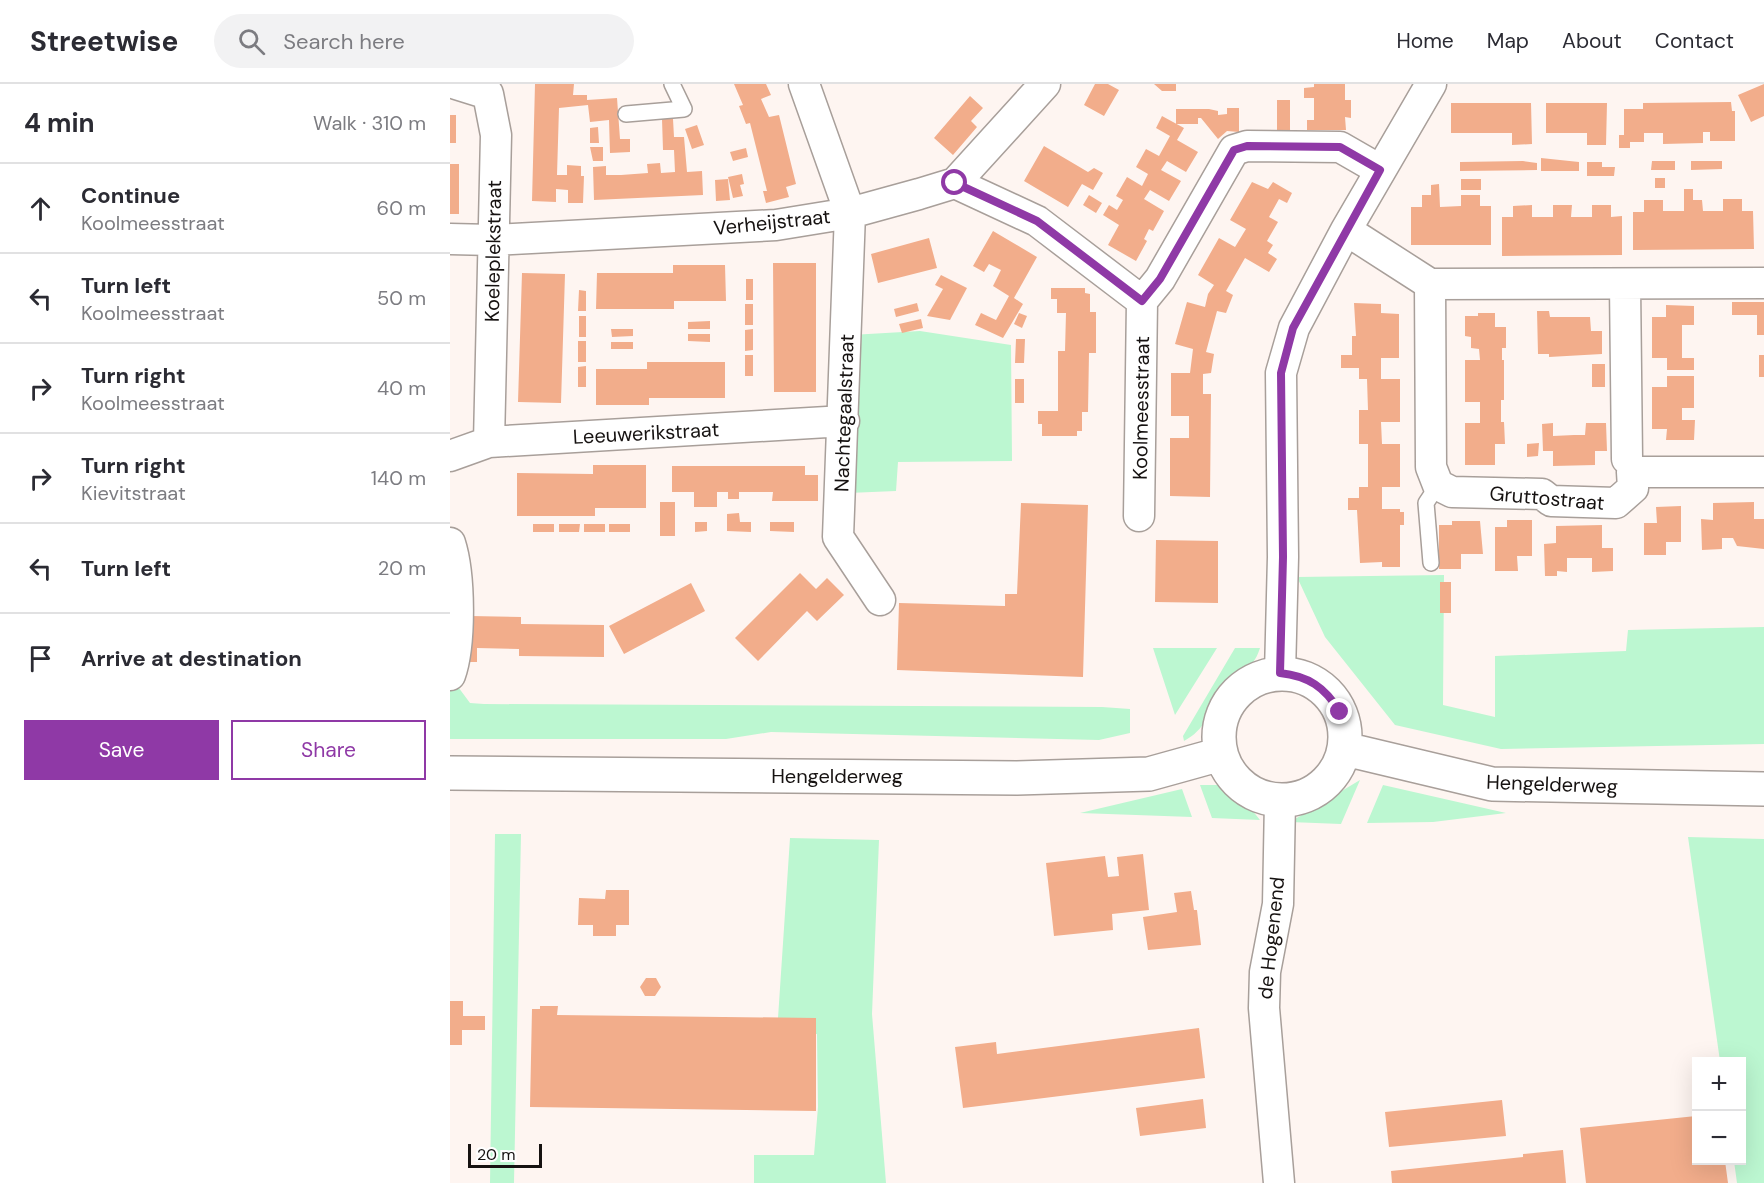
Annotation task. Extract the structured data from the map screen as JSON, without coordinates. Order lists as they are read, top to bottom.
{
  "streets": {
    "main road": ["Hengelderweg"],
    "street": [
      "Verheijstraat",
      "Koeleplekstraat",
      "Koolmeesstraat",
      "Nachtegaalstraat",
      "Leeuwerikstraat",
      "Gruttostraat",
      "de Hogenend"
    ]
  },
  "crossings": [
    ["Verheijstraat", "Koeleplekstraat"],
    ["Verheijstraat", "Nachtegaalstraat"],
    ["Koeleplekstraat", "Leeuwerikstraat"],
    ["Nachtegaalstraat", "Leeuwerikstraat"],
    ["Hengelderweg", "de Hogenend"]
  ],
  "scale_bar": "20 m",
  "page": {
    "header": "Streetwise",
    "search": "Search here",
    "nav": [
      "Home",
      "Map",
      "About",
      "Contact"
    ],
    "heading": ["4 min", "Walk · 310 m"],
    "list": [
      ["Continue", "Koolmeesstraat", "60 m"],
      ["Turn left", "Koolmeesstraat", "50 m"],
      ["Turn right", "Koolmeesstraat", "40 m"],
      ["Turn right", "Kievitstraat", "140 m"],
      ["Turn left", "20 m"],
      "Arrive at destination"
    ],
    "buttons": ["Save", "Share"],
    "map_buttons": ["+", "−"],
    "scale": "20 m"
  }
}
